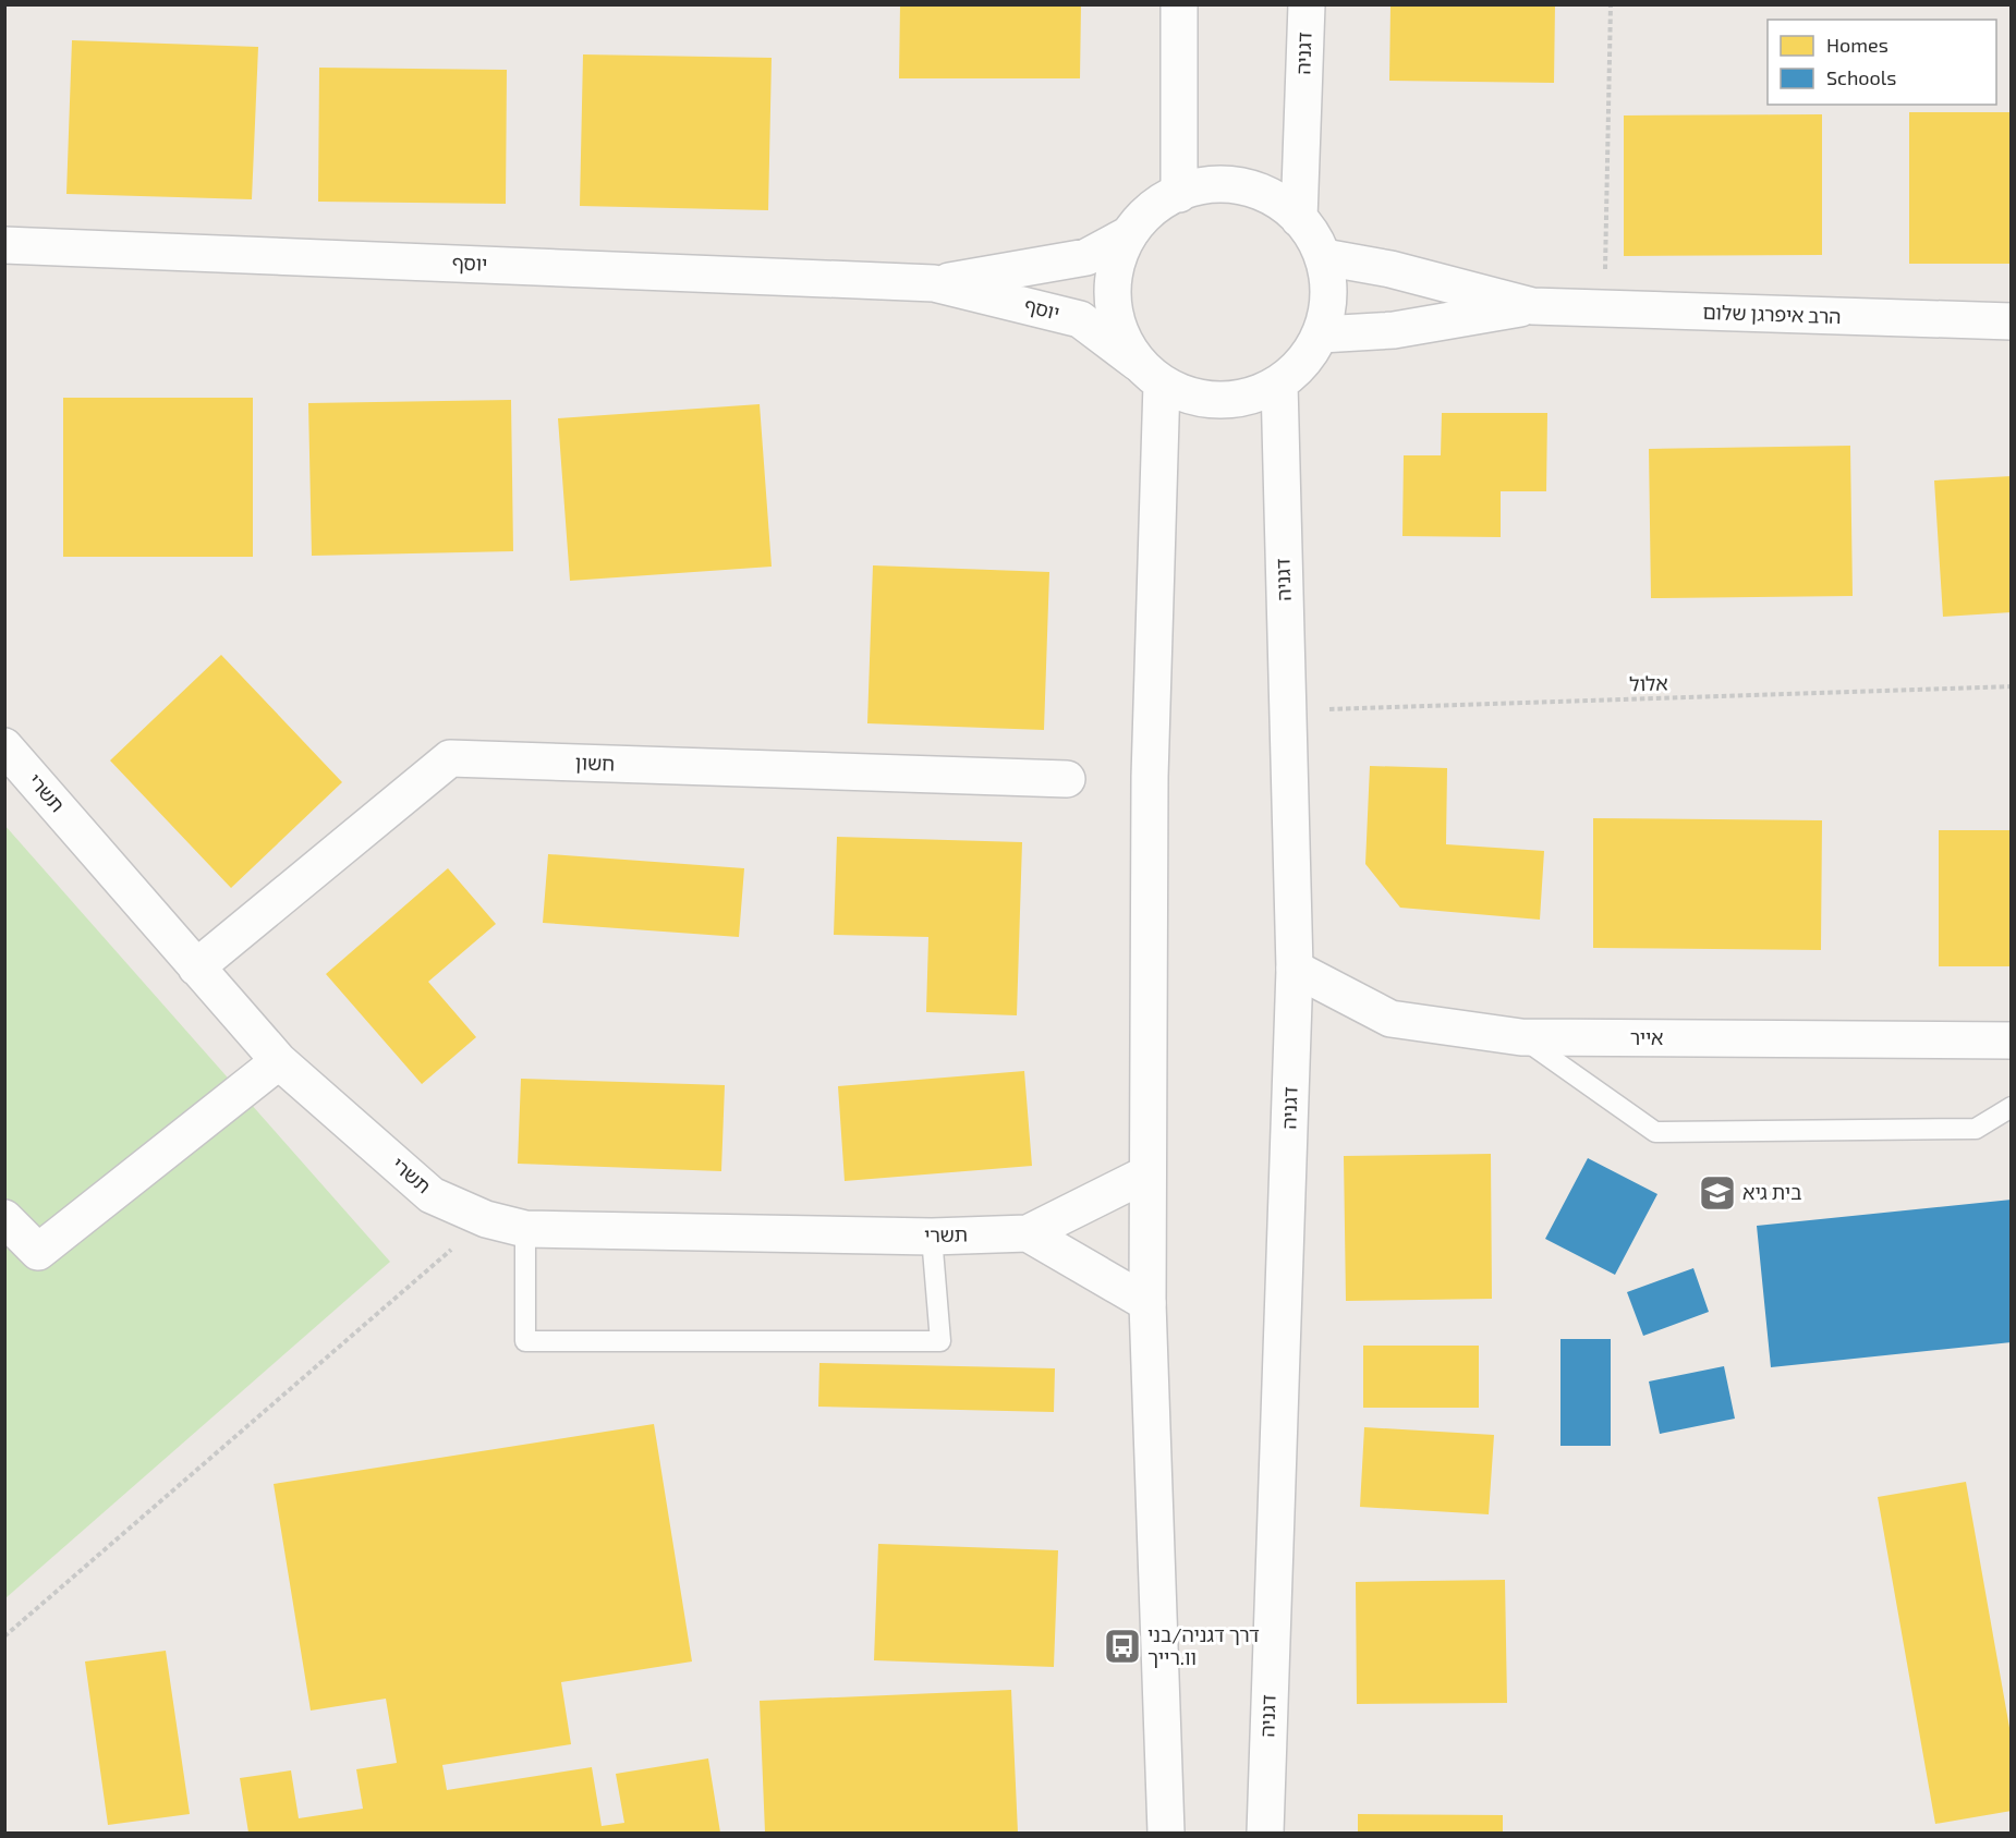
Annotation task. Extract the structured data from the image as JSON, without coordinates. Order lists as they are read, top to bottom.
{
  "streets": {
    "street": [
      "דגניה",
      "יוסף",
      "הרב איפרגן שלום",
      "חשון",
      "תשרי",
      "אייר"
    ],
    "path": ["אלול"]
  },
  "crossings": [
    ["דגניה", "יוסף"],
    ["דגניה", "הרב איפרגן שלום"],
    ["דגניה", "אלול"],
    ["דגניה", "אייר"],
    ["יוסף", "הרב איפרגן שלום"],
    ["חשון", "תשרי"]
  ],
  "places": {
    "school or university": ["בית גיא"],
    "bus stop": ["דרך דגניה/בני וו.רייך"]
  },
  "legend": ["Homes", "Schools"]
}
